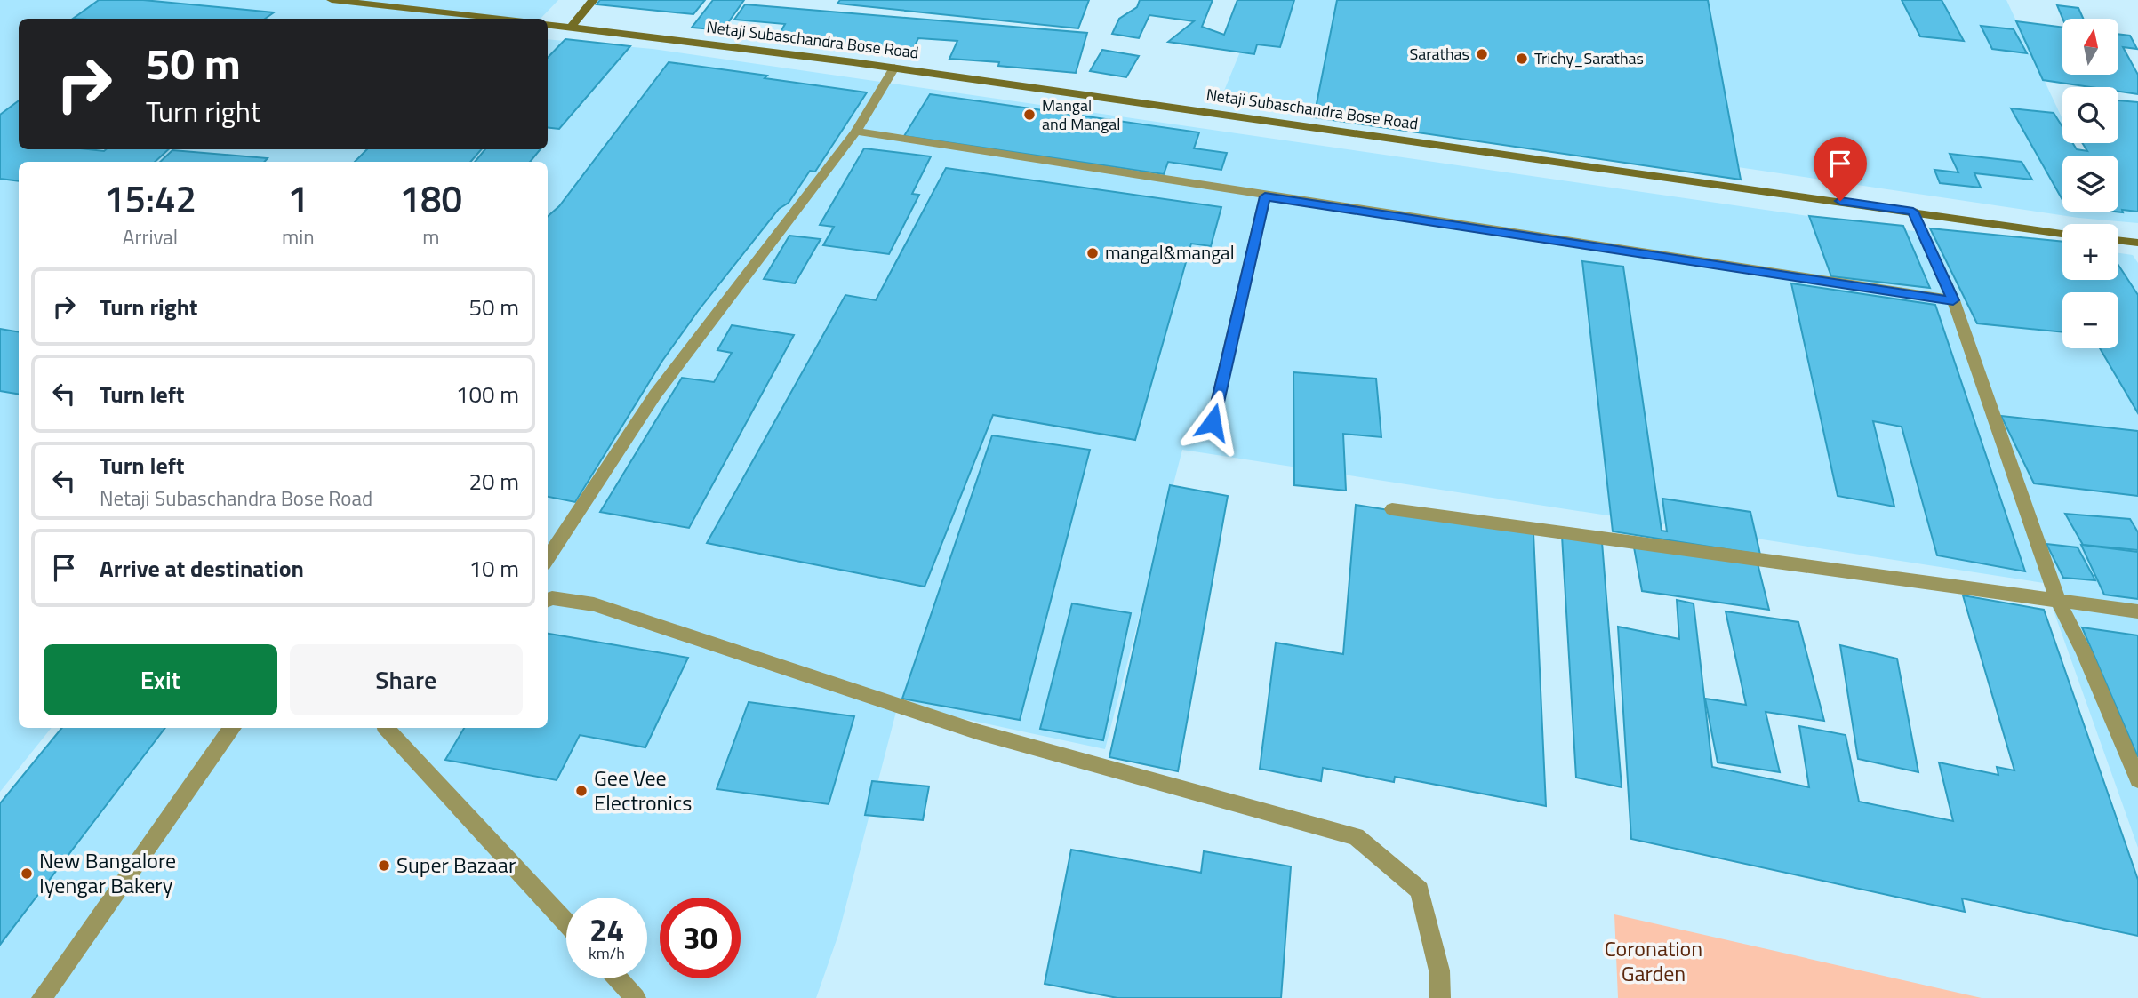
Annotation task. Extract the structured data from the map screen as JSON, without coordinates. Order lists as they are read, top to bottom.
{
  "streets": {
    "main road": ["Netaji Subaschandra Bose Road"]
  },
  "parks": ["Coronation Garden"],
  "places": [
    "Sarathas",
    "Trichy_Sarathas",
    "Mangal and Mangal",
    "mangal&mangal",
    "Gee Vee Electronics",
    "Super Bazaar",
    "New Bangalore Iyengar Bakery"
  ],
  "north": "top",
  "page": {
    "map_buttons": ["+", "−"],
    "turn": ["50 m", "Turn right"],
    "eta": [
      "15:42",
      "Arrival",
      "1",
      "min",
      "180",
      "m"
    ],
    "list": [
      {
        "name": "Turn right",
        "value": "50 m"
      },
      {
        "name": "Turn left",
        "value": "100 m"
      },
      {
        "name": "Turn left",
        "note": "Netaji Subaschandra Bose Road",
        "value": "20 m"
      },
      {
        "name": "Arrive at destination",
        "value": "10 m"
      }
    ],
    "buttons": ["Exit", "Share"],
    "speed": "24 km/h",
    "limit": "30"
  }
}
